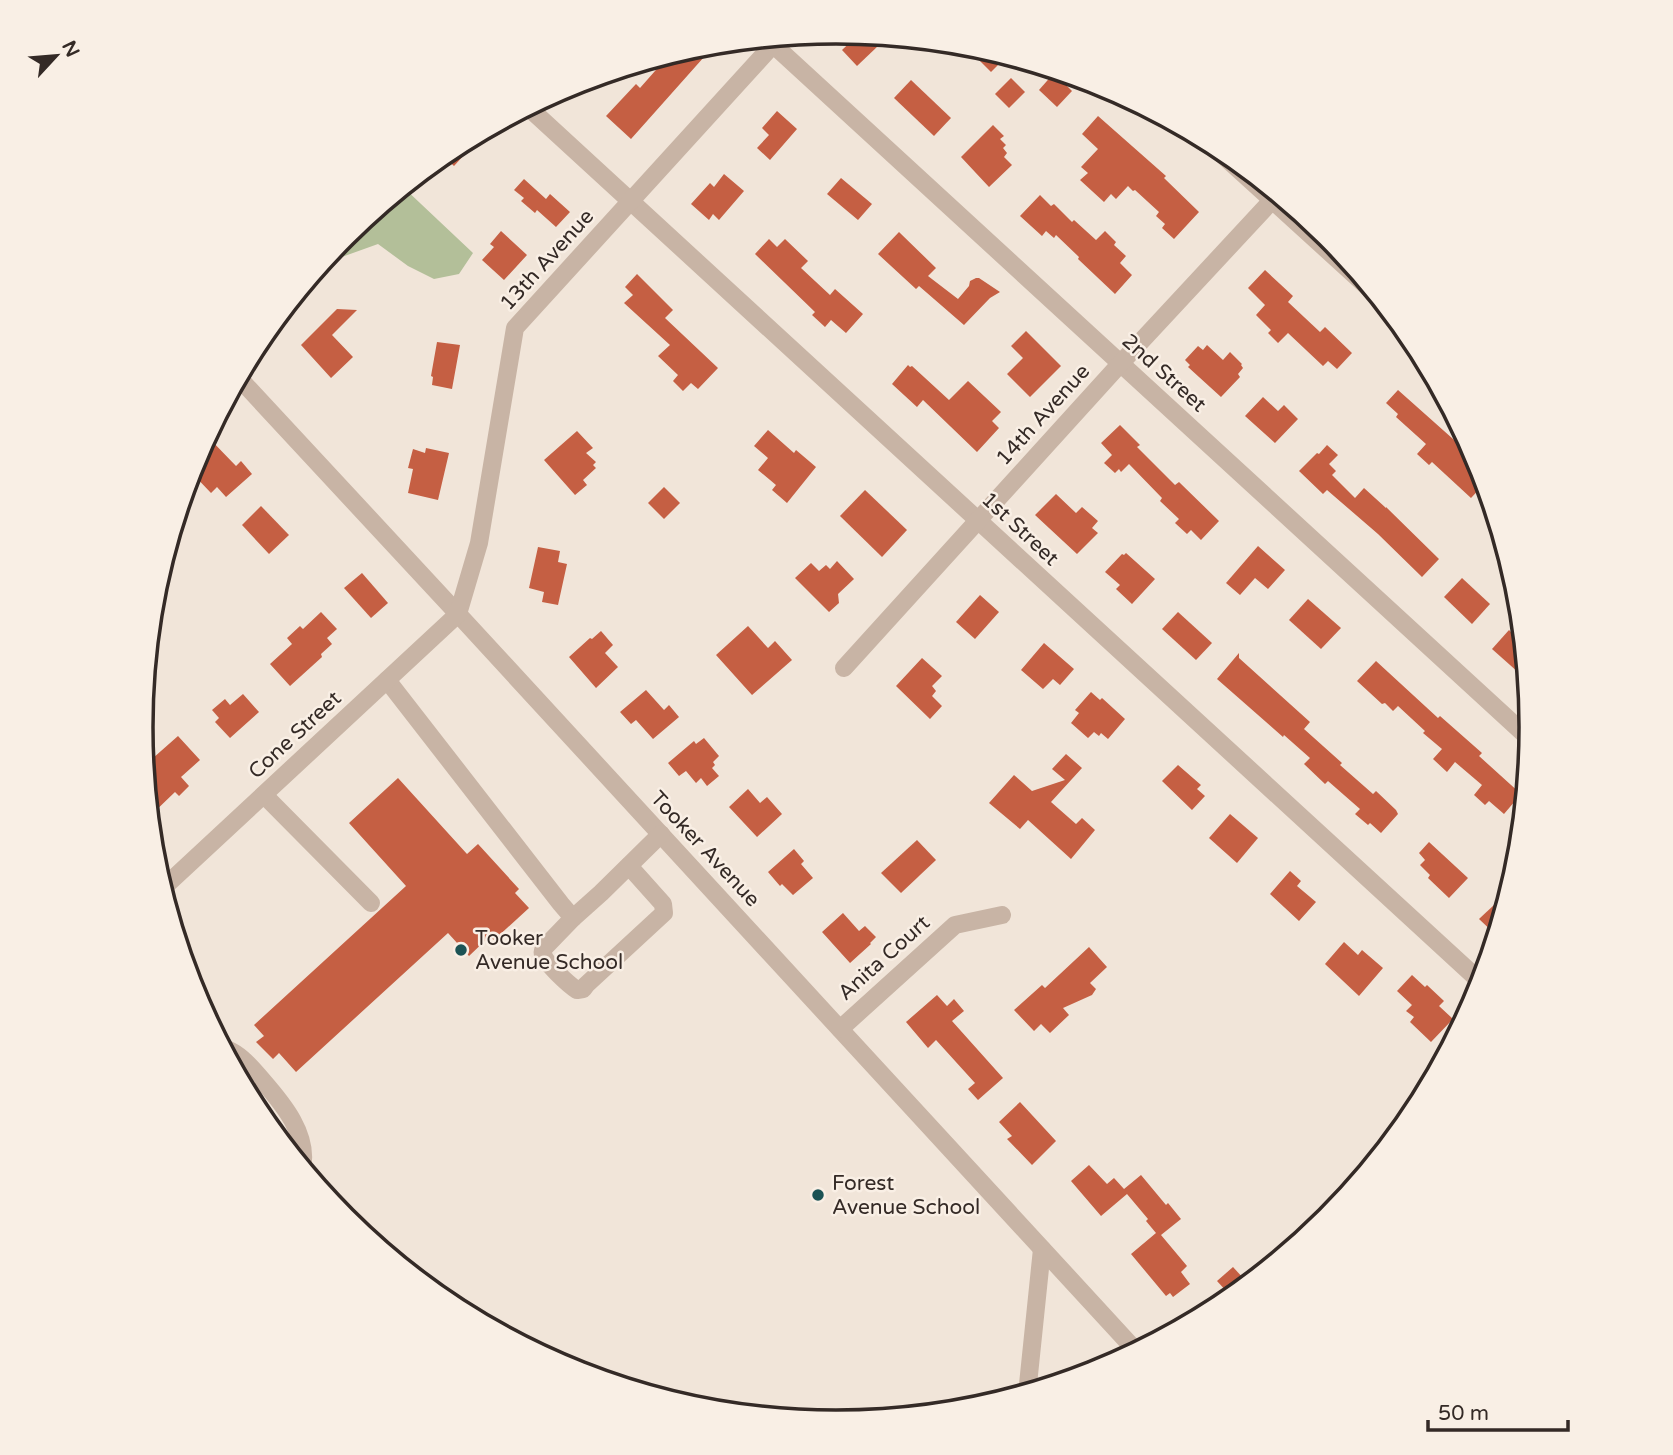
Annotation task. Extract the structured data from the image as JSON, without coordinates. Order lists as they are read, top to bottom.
{
  "streets": {
    "street": [
      "13th Avenue",
      "2nd Street",
      "14th Avenue",
      "1st Street",
      "Cone Street",
      "Tooker Avenue",
      "Anita Court"
    ]
  },
  "crossings": [
    ["13th Avenue", "1st Street"],
    ["13th Avenue", "Cone Street"],
    ["13th Avenue", "Tooker Avenue"],
    ["2nd Street", "14th Avenue"],
    ["14th Avenue", "1st Street"],
    ["Cone Street", "Tooker Avenue"],
    ["Tooker Avenue", "Anita Court"]
  ],
  "places": ["Tooker Avenue School", "Forest Avenue School"],
  "scale_bar": "50 m",
  "north": "top right"
}
